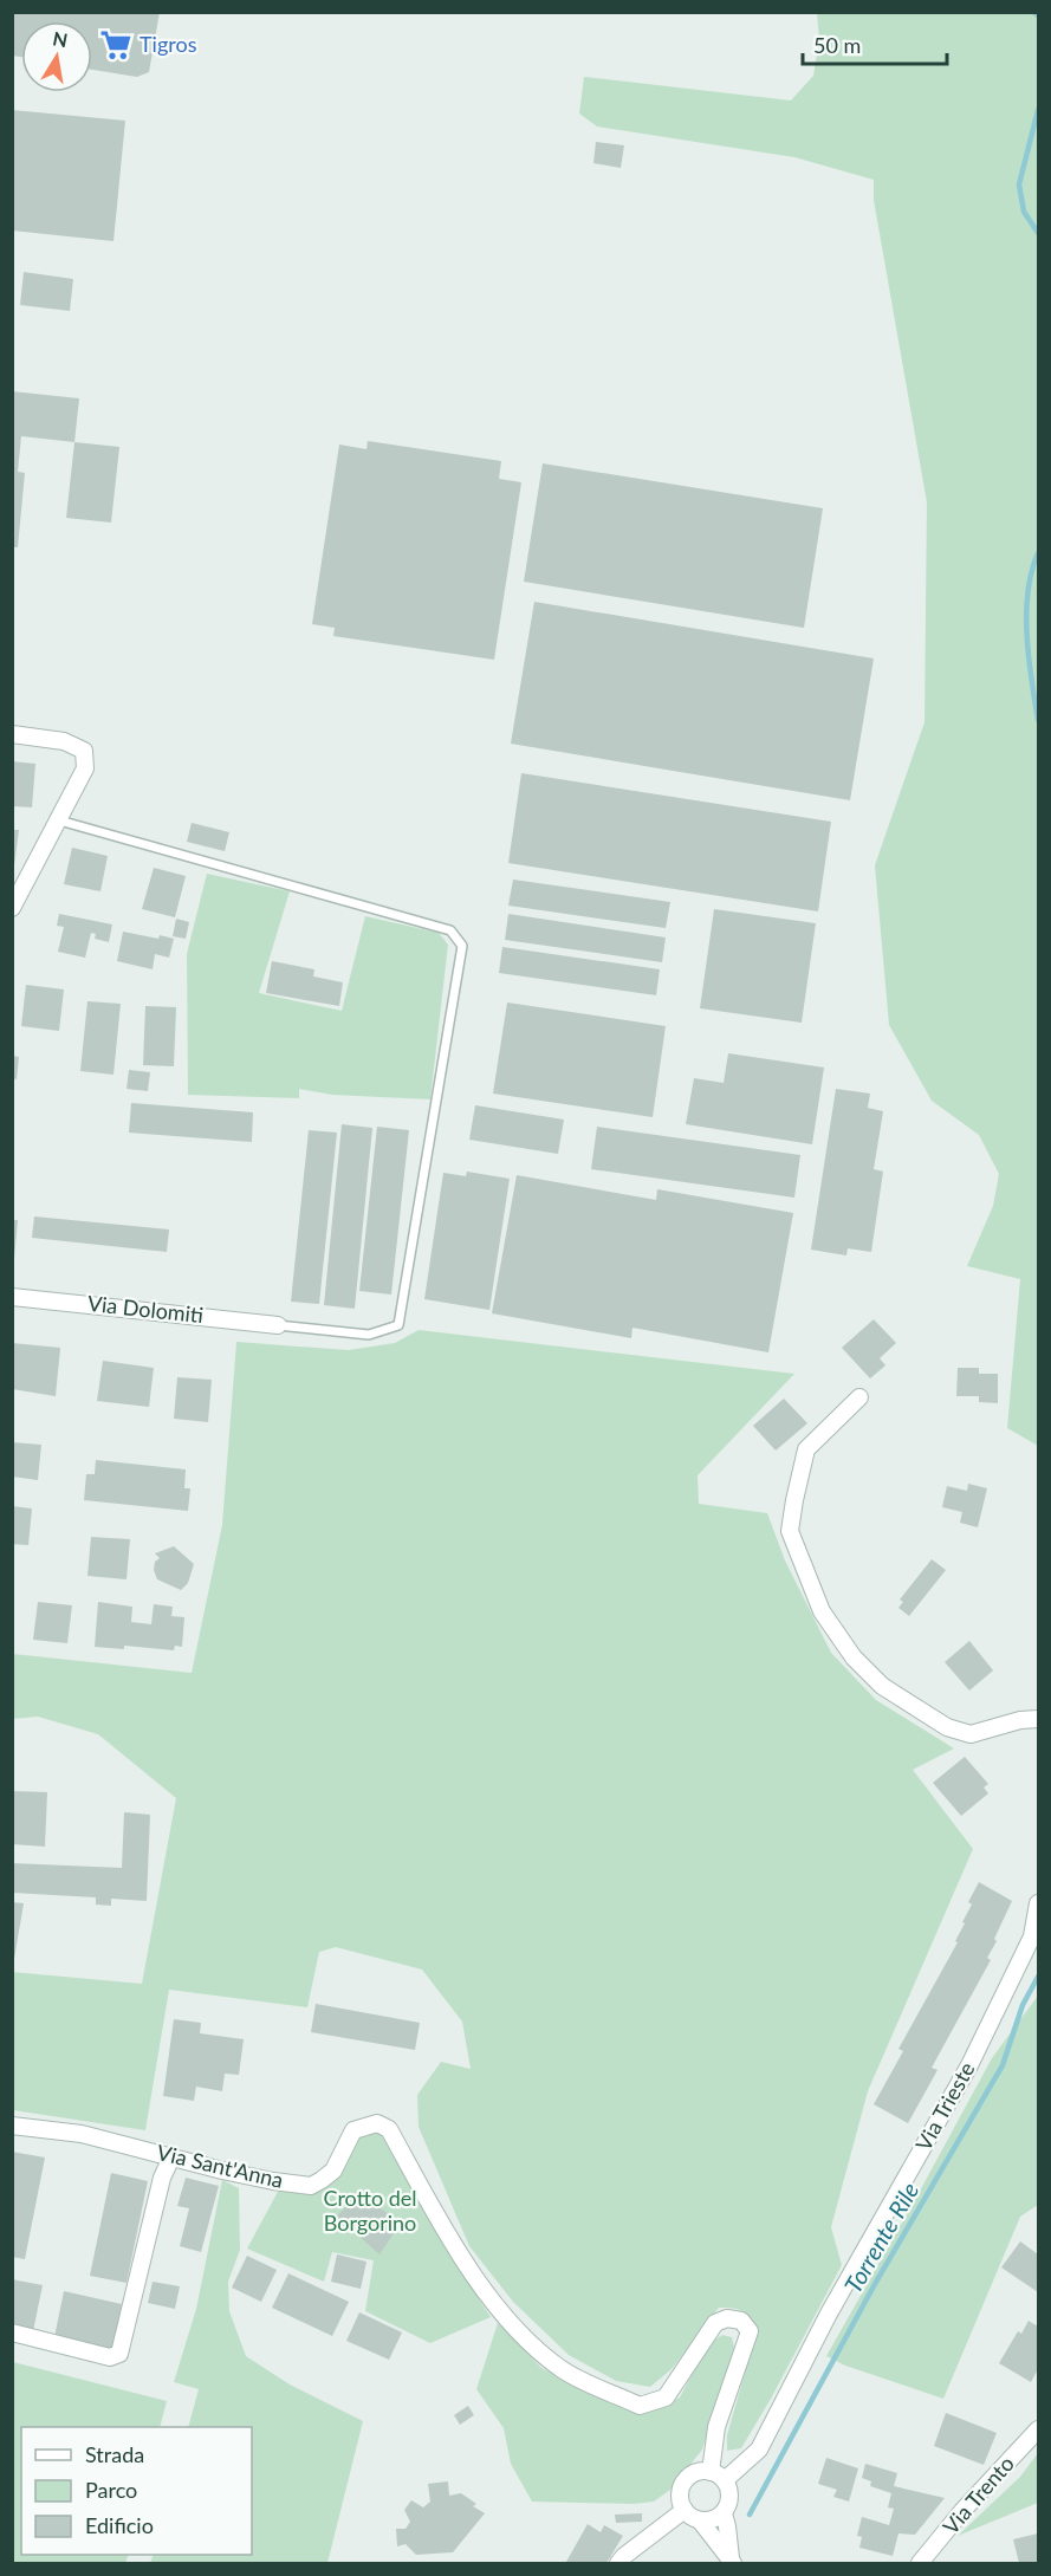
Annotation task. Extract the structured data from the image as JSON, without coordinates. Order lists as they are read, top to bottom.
{
  "streets": {
    "street": [
      "Via Dolomiti",
      "Via Trieste",
      "Via Sant'Anna",
      "Via Trento"
    ]
  },
  "crossings": [
    ["Via Trieste", "Via Sant'Anna"]
  ],
  "water": ["Torrente Rile"],
  "parks": ["Crotto del Borgorino"],
  "places": {
    "supermarket": ["Tigros"]
  },
  "legend": ["Strada", "Parco", "Edificio"],
  "scale_bar": "50 m",
  "north": "top"
}
